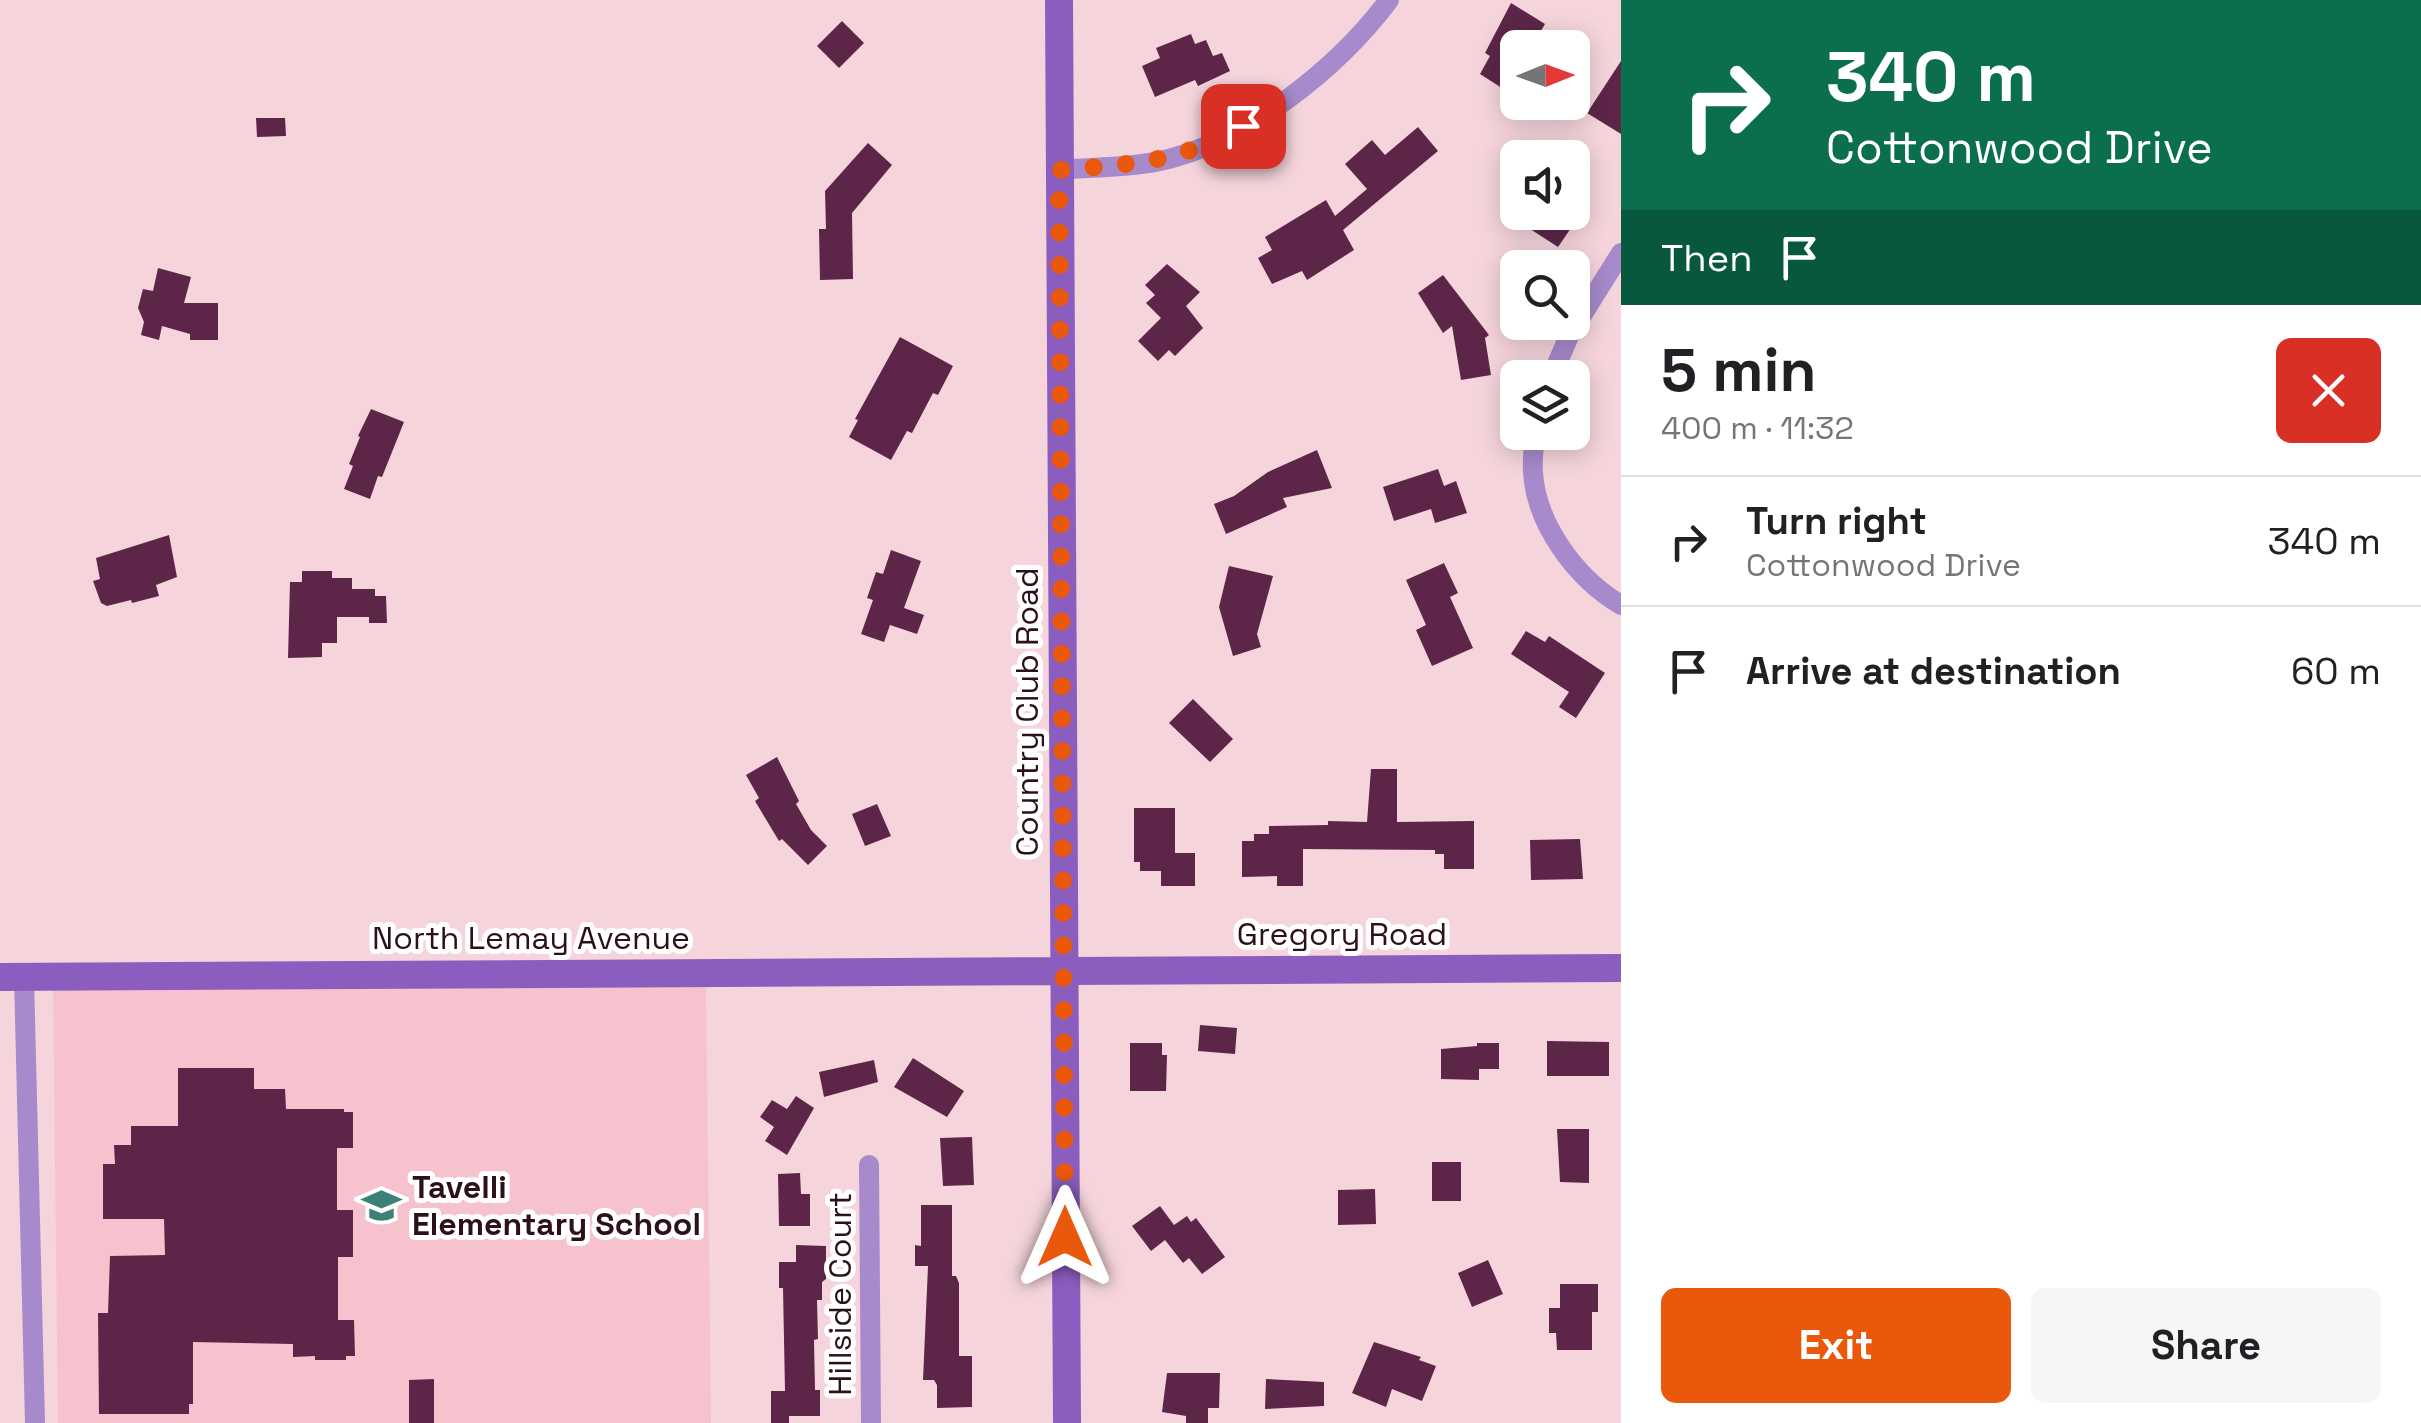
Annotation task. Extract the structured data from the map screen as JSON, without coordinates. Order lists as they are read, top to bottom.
{
  "streets": {
    "street": [
      "Country Club Road",
      "Gregory Road",
      "North Lemay Avenue",
      "Hillside Court"
    ]
  },
  "crossings": [
    ["Country Club Road", "Gregory Road"],
    ["Country Club Road", "North Lemay Avenue"],
    ["Gregory Road", "North Lemay Avenue"]
  ],
  "places": {
    "school or university": ["Tavelli Elementary School"]
  },
  "north": "right",
  "page": {
    "turn": ["340 m", "Cottonwood Drive"],
    "then": "Then",
    "heading": ["5 min", "400 m · 11:32"],
    "list": [
      {
        "name": "Turn right",
        "note": "Cottonwood Drive",
        "value": "340 m"
      },
      {
        "name": "Arrive at destination",
        "value": "60 m"
      }
    ],
    "buttons": ["Exit", "Share"]
  }
}
